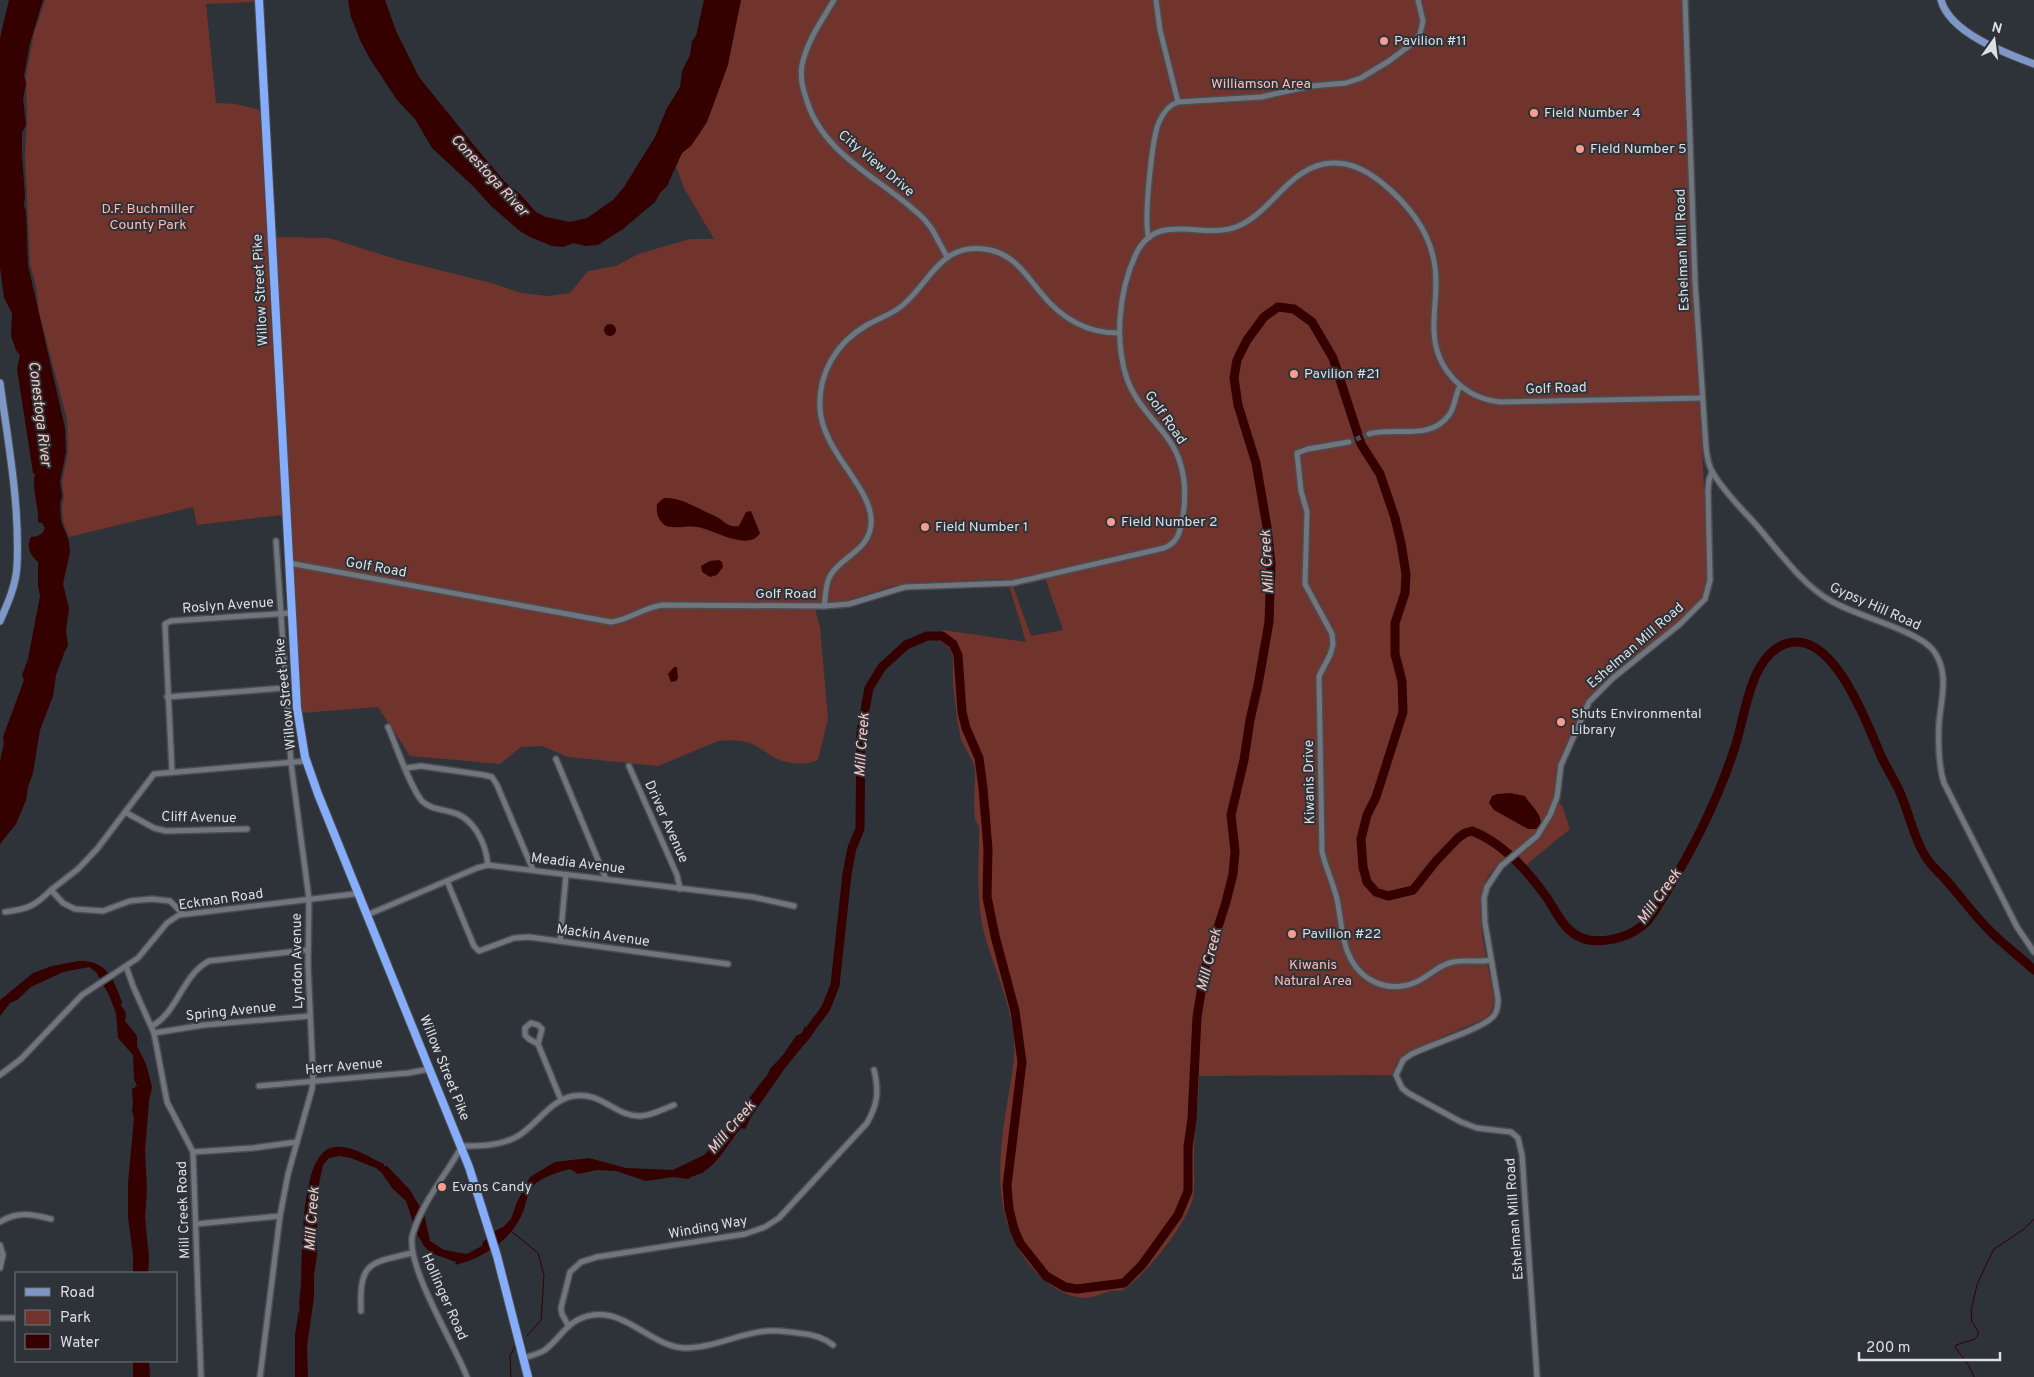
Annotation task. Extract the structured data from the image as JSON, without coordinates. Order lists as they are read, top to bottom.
{
  "streets": {
    "highway": ["Willow Street Pike"],
    "street": [
      "City View Drive",
      "Eshelman Mill Road",
      "Golf Road",
      "Roslyn Avenue",
      "Gypsy Hill Road",
      "Kiwanis Drive",
      "Cliff Avenue",
      "Driver Avenue",
      "Meadia Avenue",
      "Eckman Road",
      "Mackin Avenue",
      "Lyndon Avenue",
      "Spring Avenue",
      "Herr Avenue",
      "Mill Creek Road",
      "Winding Way",
      "Hollinger Road"
    ]
  },
  "crossings": [
    ["Eshelman Mill Road", "Golf Road"],
    ["Eshelman Mill Road", "Gypsy Hill Road"],
    ["Eshelman Mill Road", "Kiwanis Drive"],
    ["Willow Street Pike", "Golf Road"],
    ["Willow Street Pike", "Roslyn Avenue"],
    ["Willow Street Pike", "Meadia Avenue"],
    ["Willow Street Pike", "Eckman Road"],
    ["Willow Street Pike", "Herr Avenue"],
    ["Willow Street Pike", "Hollinger Road"],
    ["Roslyn Avenue", "Lyndon Avenue"],
    ["Driver Avenue", "Meadia Avenue"],
    ["Meadia Avenue", "Mackin Avenue"],
    ["Eckman Road", "Lyndon Avenue"],
    ["Eckman Road", "Mill Creek Road"],
    ["Lyndon Avenue", "Spring Avenue"],
    ["Lyndon Avenue", "Herr Avenue"],
    ["Spring Avenue", "Mill Creek Road"]
  ],
  "water": ["Conestoga River", "Mill Creek"],
  "parks": ["Williamson Area", "D.F. Buchmiller County Park", "Kiwanis Natural Area"],
  "places": [
    "Pavilion #11",
    "Field Number 4",
    "Field Number 5",
    "Pavilion #21",
    "Field Number 2",
    "Field Number 1",
    "Shuts Environmental Library",
    "Pavilion #22",
    "Evans Candy"
  ],
  "legend": ["Road", "Park", "Water"],
  "scale_bar": "200 m",
  "north": "top"
}
